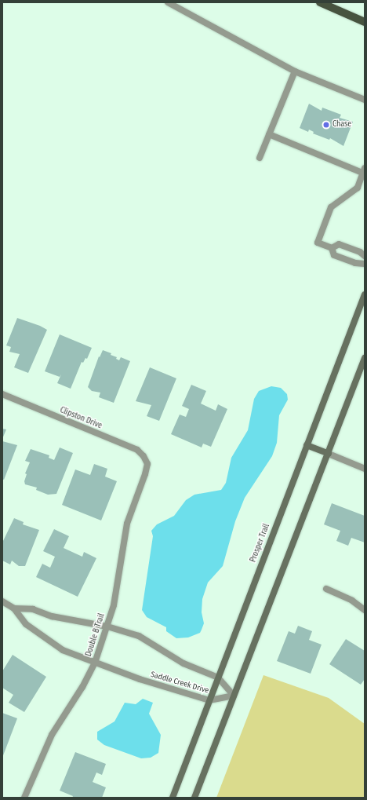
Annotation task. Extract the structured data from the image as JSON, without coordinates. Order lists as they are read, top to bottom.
{
  "streets": {
    "main road": ["Prosper Trail"],
    "street": ["Clipston Drive", "Double B Trail", "Saddle Creek Drive"]
  },
  "crossings": [
    ["Clipston Drive", "Double B Trail"],
    ["Prosper Trail", "Saddle Creek Drive"],
    ["Double B Trail", "Saddle Creek Drive"]
  ],
  "places": ["Chase"]
}
